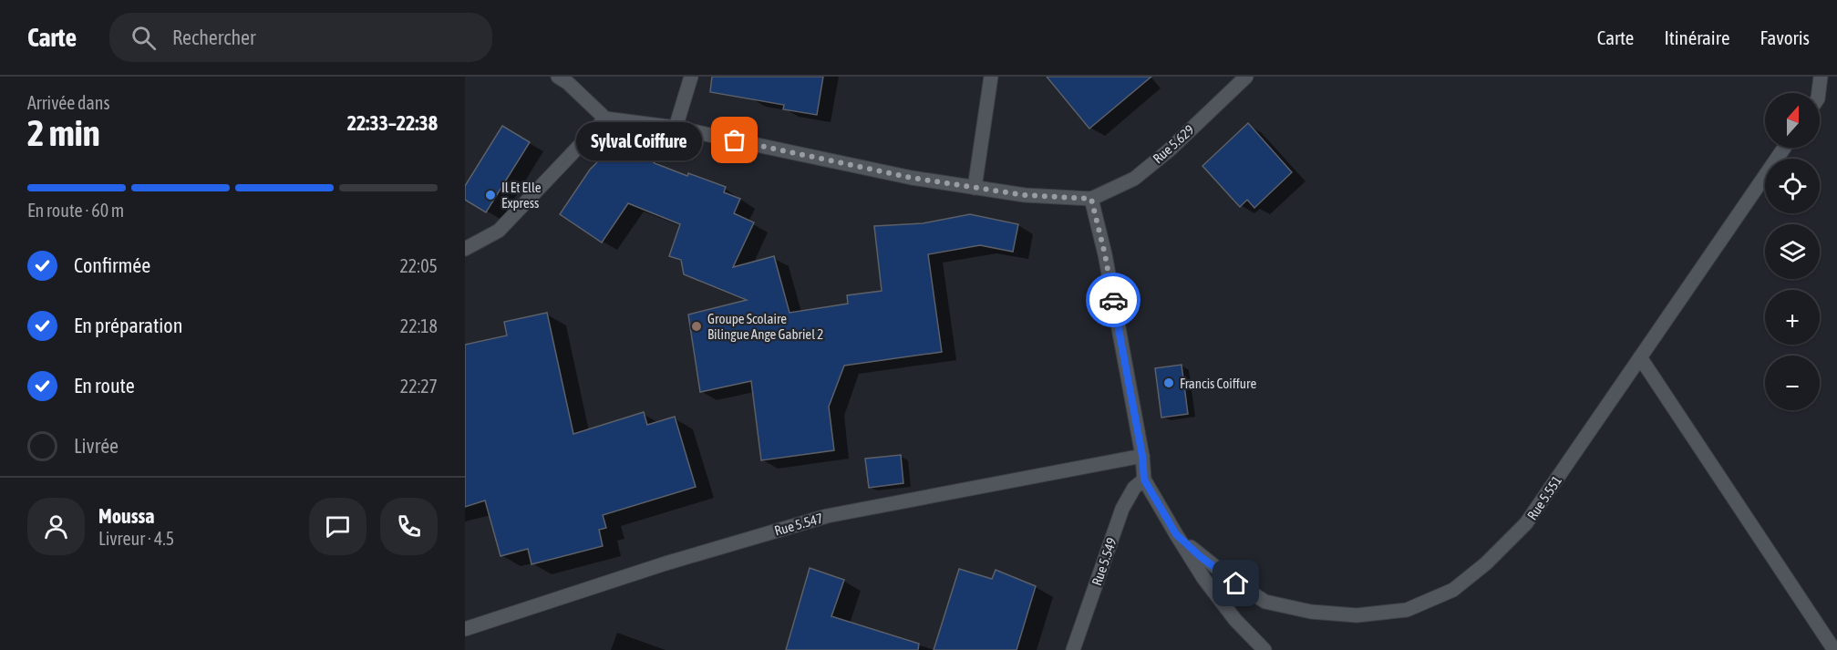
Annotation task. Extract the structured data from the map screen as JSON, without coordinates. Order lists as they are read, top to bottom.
{
  "streets": {
    "street": [
      "Rue 5.629",
      "Rue 5.551",
      "Rue 5.547",
      "Rue 5.549"
    ]
  },
  "places": [
    "Sylval Coiffure",
    "Il Et Elle Express",
    "Groupe Scolaire Bilingue Ange Gabriel 2",
    "Francis Coiffure"
  ],
  "north": "top",
  "page": {
    "header": "Carte",
    "search": "Rechercher",
    "nav": ["Carte", "Itinéraire", "Favoris"],
    "heading": ["2 min", "Arrivée dans", "22:33–22:38"],
    "panel": ["Moussa", "Livreur · 4.5"],
    "map_buttons": ["+", "−"],
    "bubble": "Sylval Coiffure",
    "bar": "En route · 60 m",
    "list": [
      ["Confirmée", "22:05"],
      ["En préparation", "22:18"],
      ["En route", "22:27"],
      "Livrée"
    ]
  }
}
